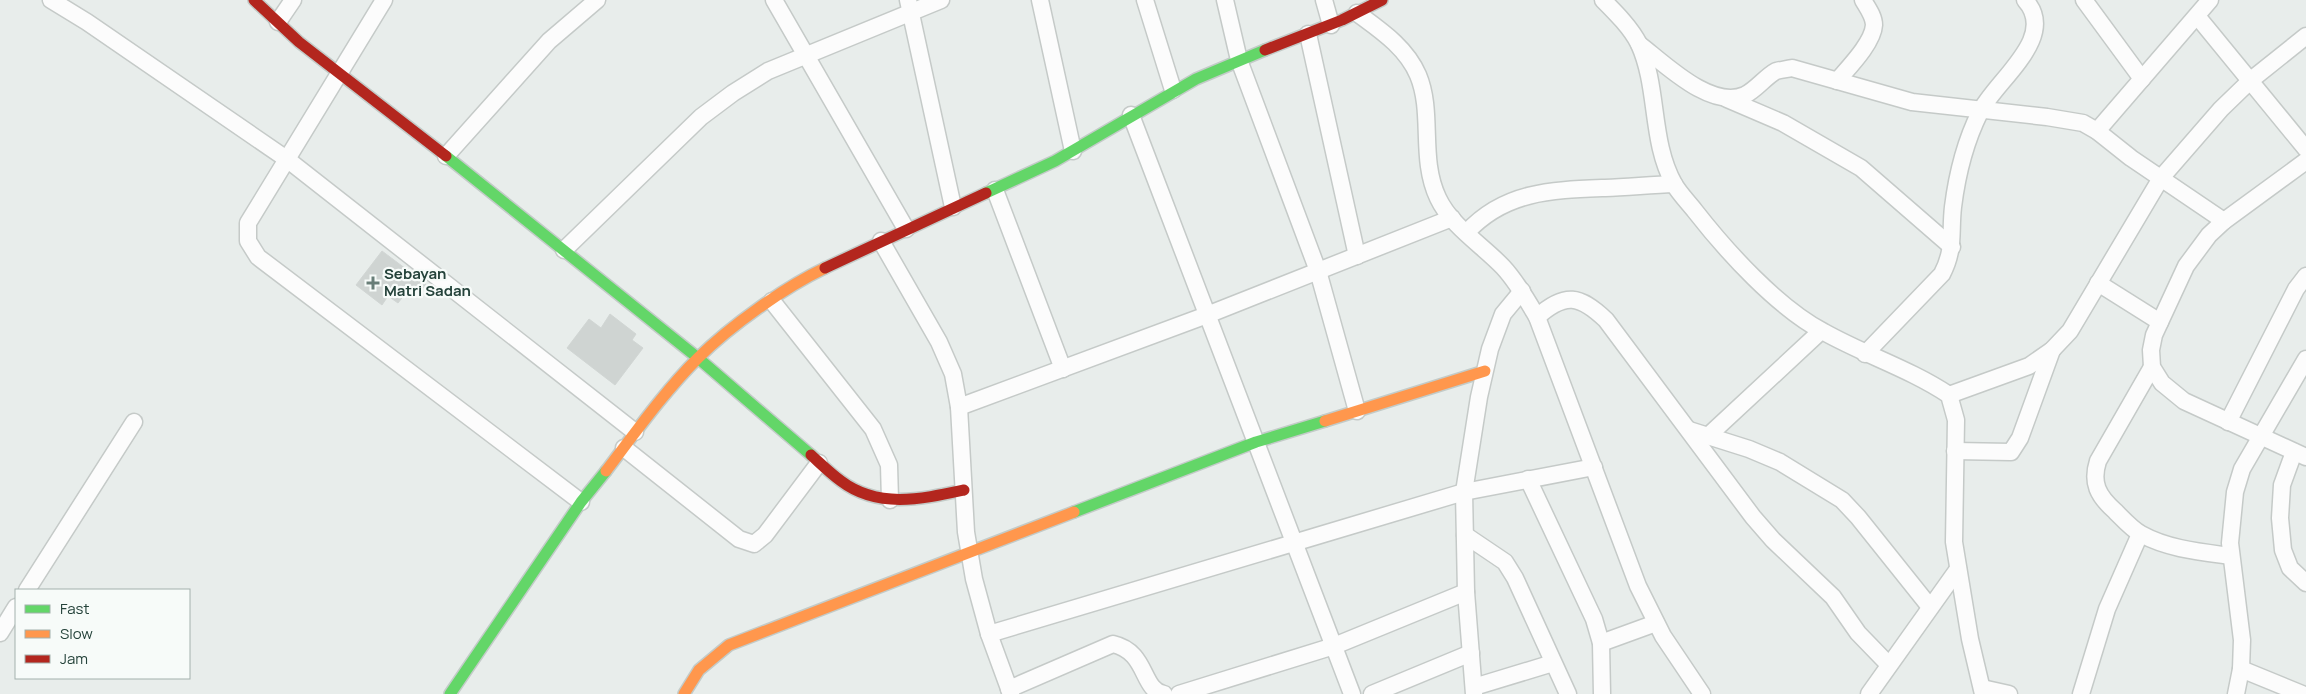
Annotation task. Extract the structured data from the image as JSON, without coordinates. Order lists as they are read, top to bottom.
{
  "places": {
    "health": ["Sebayan Matri Sadan"]
  },
  "legend": ["Fast", "Slow", "Jam"]
}
